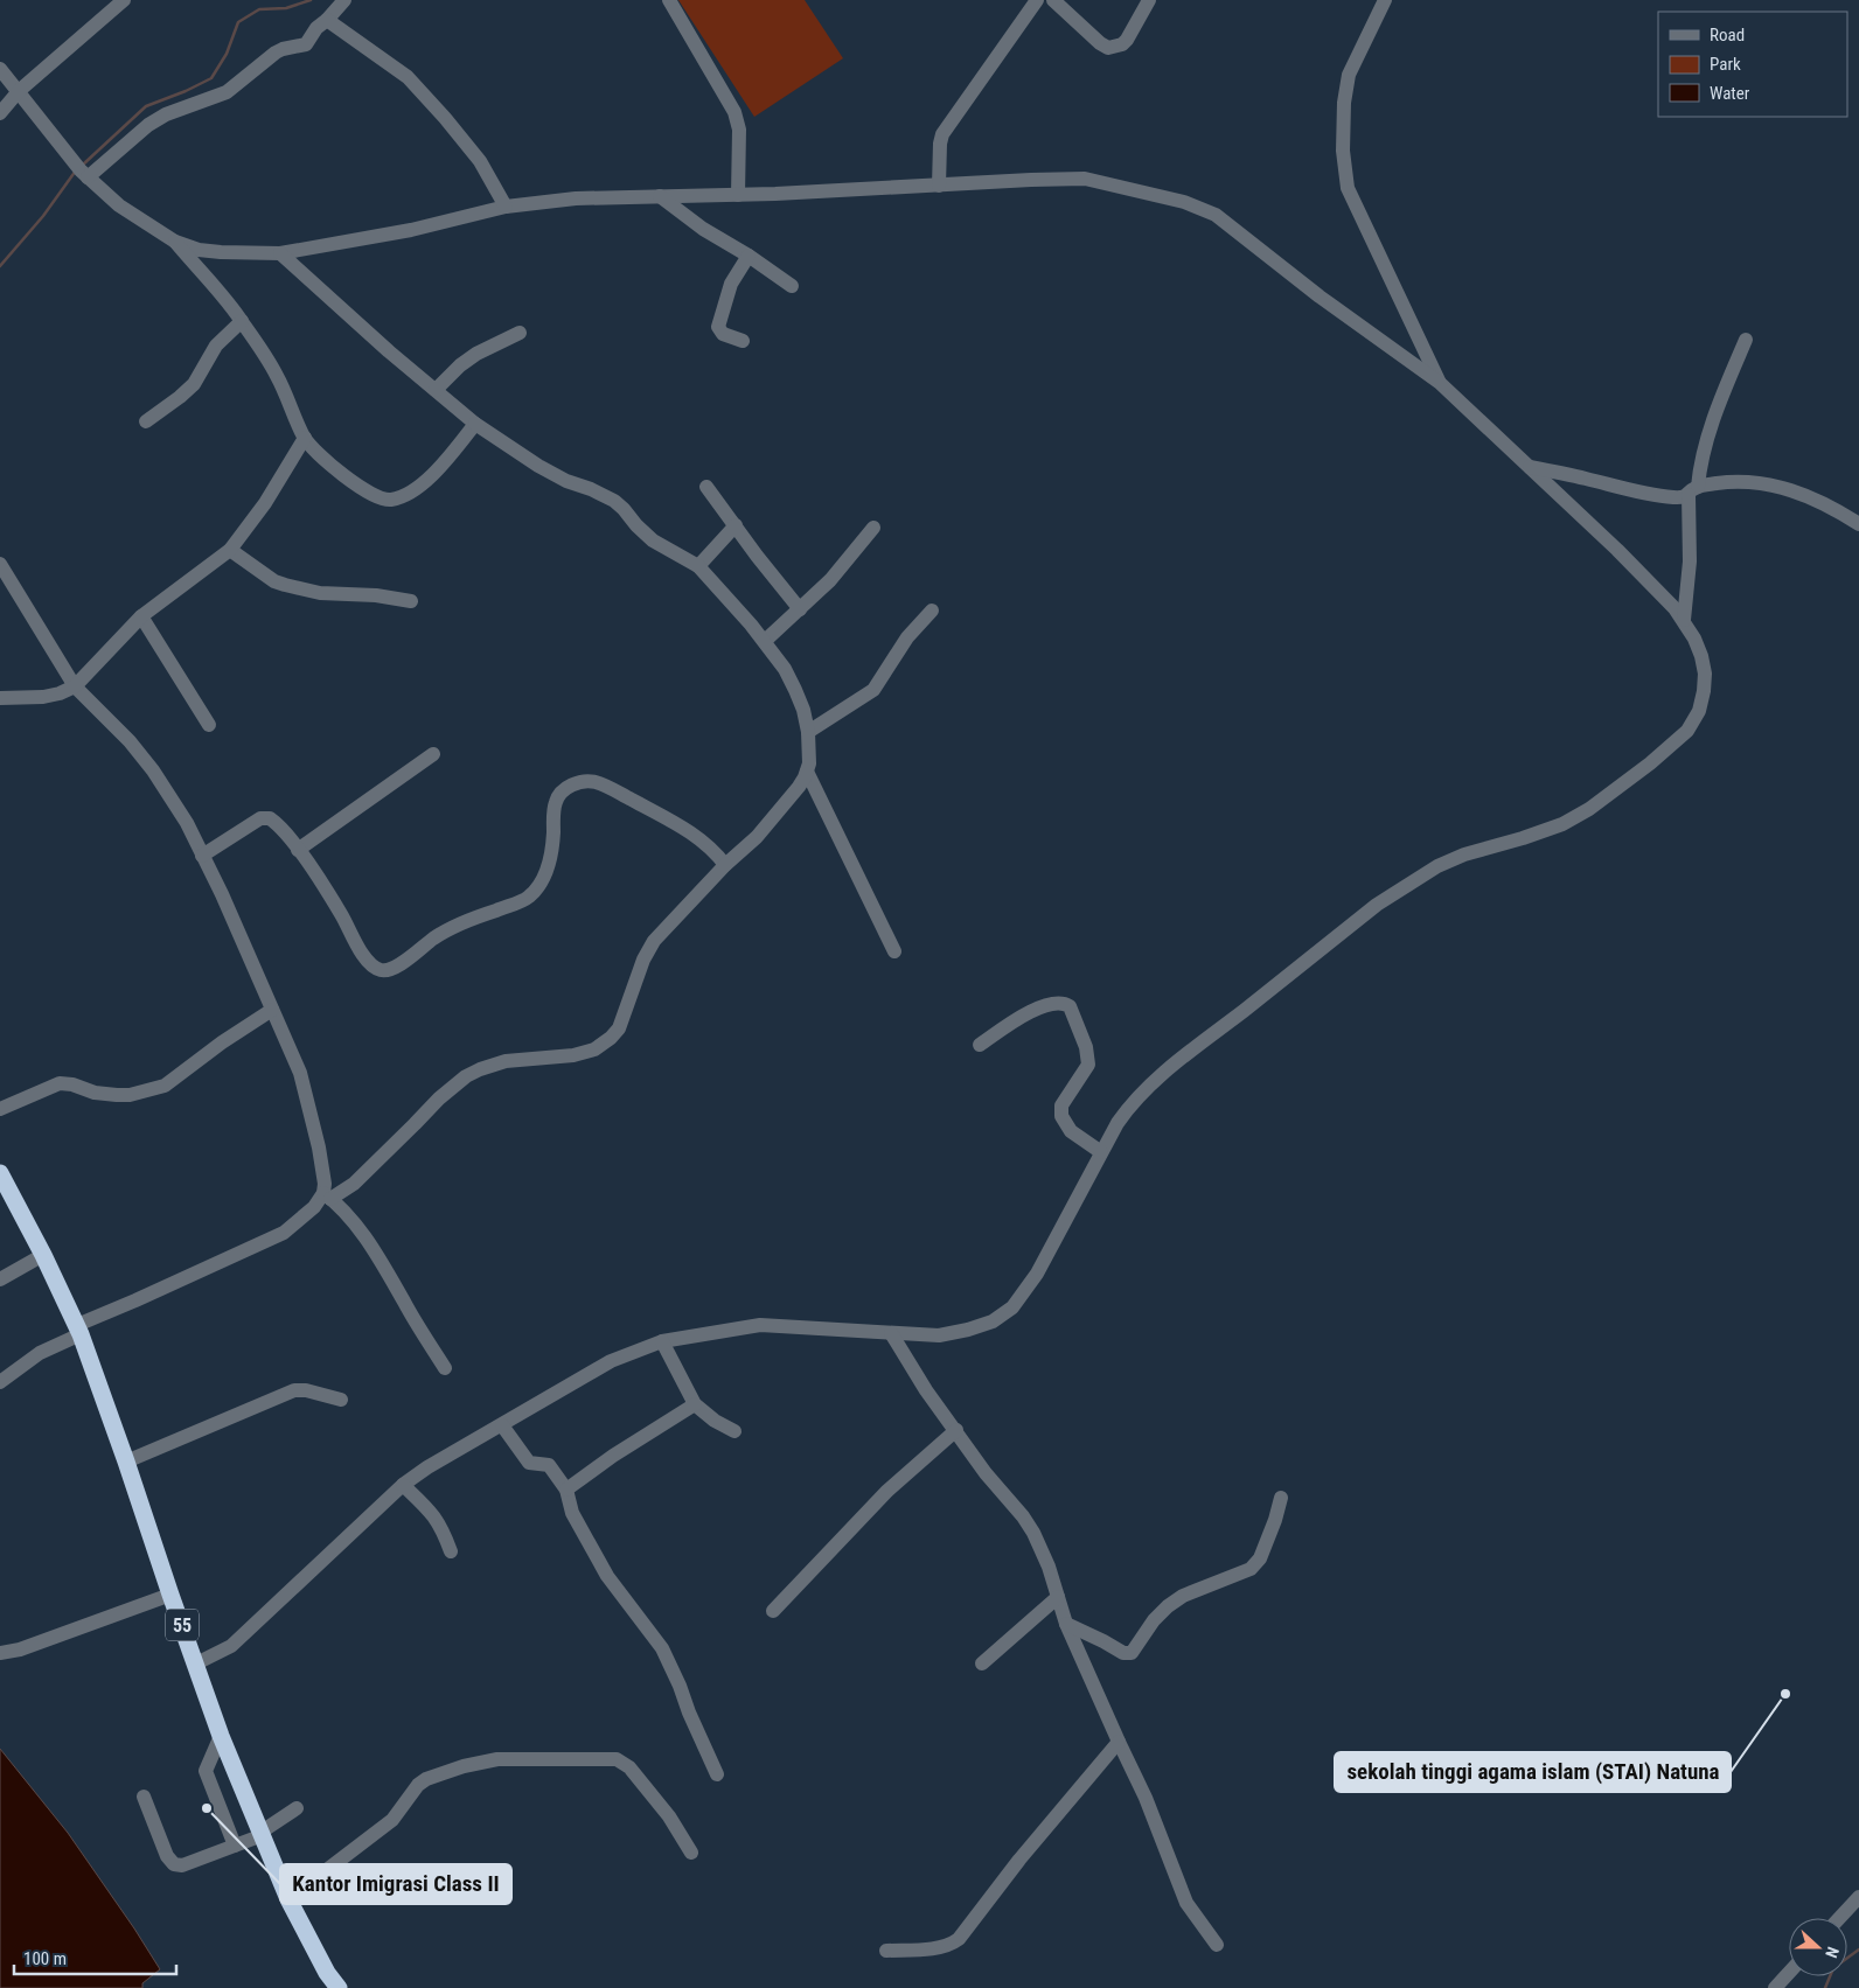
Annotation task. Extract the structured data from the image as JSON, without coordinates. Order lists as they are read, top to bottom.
{
  "streets": {
    "highway": ["55"]
  },
  "places": ["sekolah tinggi agama islam (STAI) Natuna", "Kantor Imigrasi Class II"],
  "legend": ["Road", "Park", "Water"],
  "scale_bar": "100 m",
  "north": "right"
}
